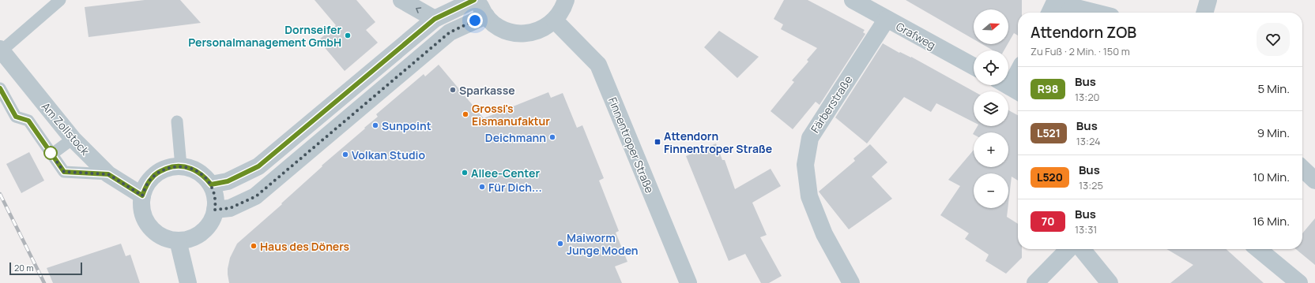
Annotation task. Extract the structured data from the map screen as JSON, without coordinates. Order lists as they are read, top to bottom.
{
  "streets": {
    "street": [
      "Grafweg",
      "Färberstraße",
      "Am Zollstock",
      "Finnentroper Straße"
    ]
  },
  "crossings": [
    ["Grafweg", "Färberstraße"]
  ],
  "places": {
    "other": [
      "Dornseifer Personalmanagement GmbH",
      "Sparkasse",
      "Grossi's Eismanufaktur",
      "Sunpoint",
      "Deichmann",
      "Volkan Studio",
      "Allee-Center",
      "Für Dich...",
      "Maiworm Junge Moden",
      "Haus des Döners"
    ],
    "transit": ["Attendorn Finnentroper Straße"]
  },
  "lines": ["bus line R98"],
  "scale_bar": "20 m",
  "north": "right",
  "page": {
    "map_buttons": ["+", "−"],
    "heading": ["Attendorn ZOB", "Zu Fuß · 2 Min. · 150 m"],
    "list": [
      {
        "mark": "R98",
        "name": "Bus",
        "note": "13:20",
        "value": "5 Min."
      },
      {
        "mark": "L521",
        "name": "Bus",
        "note": "13:24",
        "value": "9 Min."
      },
      {
        "mark": "L520",
        "name": "Bus",
        "note": "13:25",
        "value": "10 Min."
      },
      {
        "mark": "70",
        "name": "Bus",
        "note": "13:31",
        "value": "16 Min."
      }
    ],
    "scale": "20 m"
  }
}
